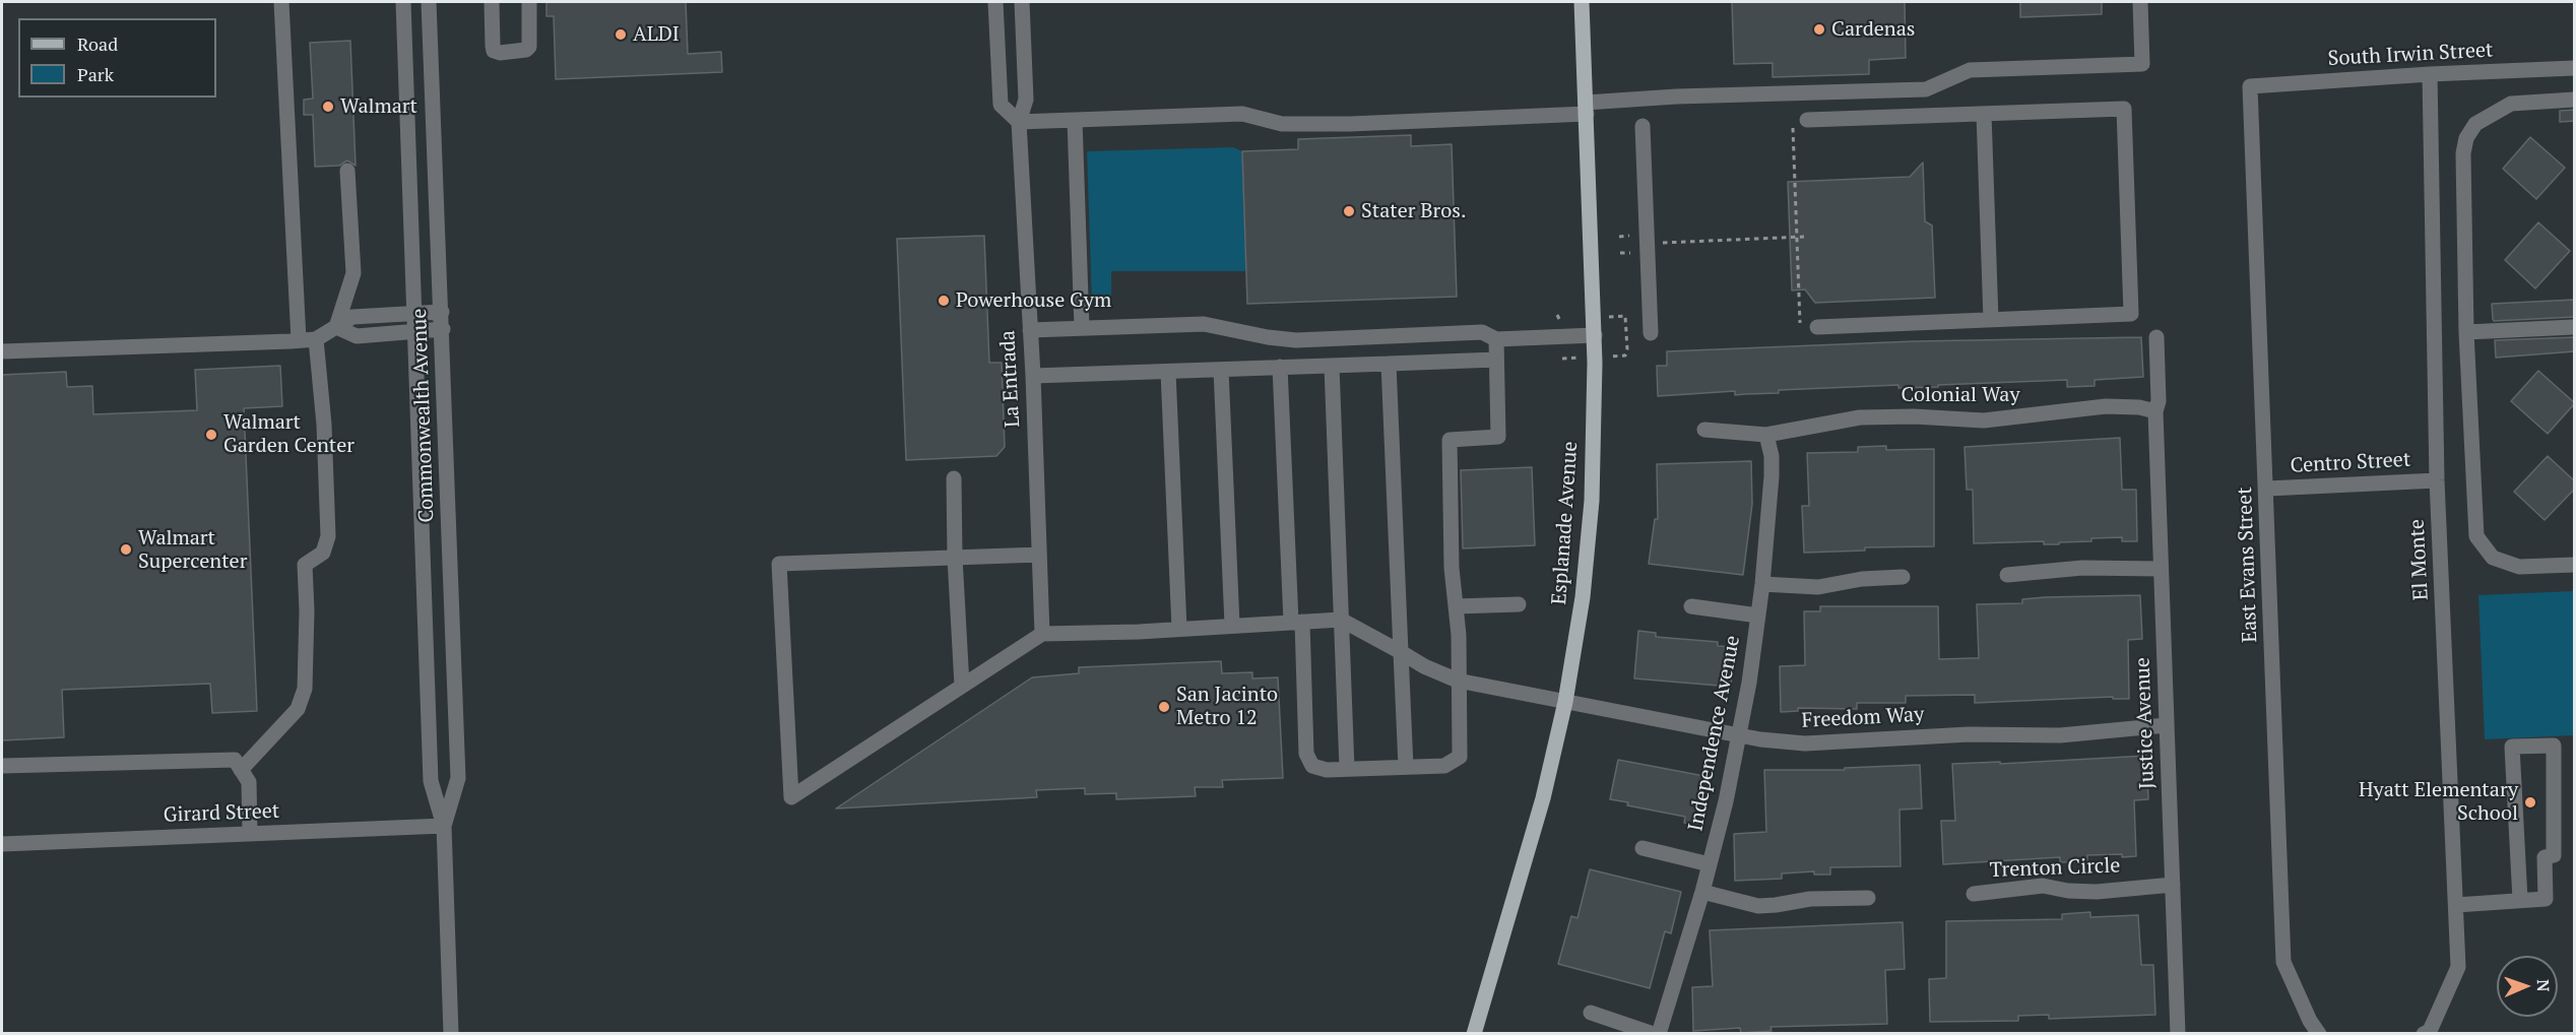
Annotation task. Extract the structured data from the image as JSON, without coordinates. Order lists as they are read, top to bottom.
{
  "streets": {
    "main road": ["Esplanade Avenue"],
    "street": [
      "South Irwin Street",
      "La Entrada",
      "Colonial Way",
      "Commonwealth Avenue",
      "Centro Street",
      "El Monte",
      "East Evans Street",
      "Freedom Way",
      "Justice Avenue",
      "Independence Avenue",
      "Girard Street",
      "Trenton Circle"
    ]
  },
  "crossings": [
    ["South Irwin Street", "El Monte"],
    ["South Irwin Street", "East Evans Street"],
    ["Colonial Way", "Justice Avenue"],
    ["Colonial Way", "Independence Avenue"],
    ["Commonwealth Avenue", "Girard Street"],
    ["Centro Street", "El Monte"],
    ["Centro Street", "East Evans Street"],
    ["Esplanade Avenue", "Freedom Way"],
    ["Freedom Way", "Justice Avenue"],
    ["Freedom Way", "Independence Avenue"],
    ["Justice Avenue", "Trenton Circle"]
  ],
  "places": [
    "Cardenas",
    "ALDI",
    "Walmart",
    "Stater Bros.",
    "Powerhouse Gym",
    "Walmart Garden Center",
    "Walmart Supercenter",
    "San Jacinto Metro 12",
    "Hyatt Elementary School"
  ],
  "legend": ["Road", "Park"],
  "north": "right"
}
